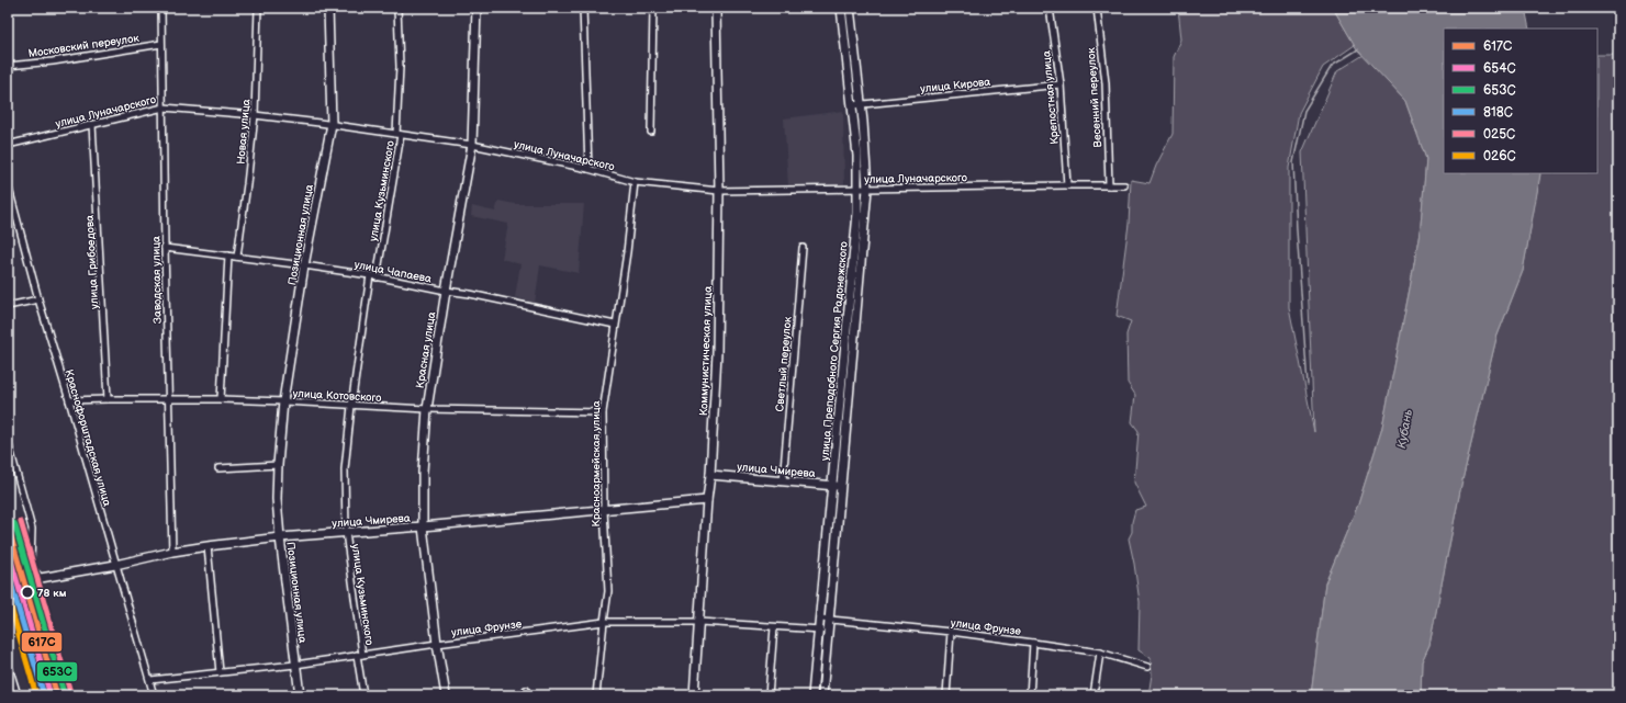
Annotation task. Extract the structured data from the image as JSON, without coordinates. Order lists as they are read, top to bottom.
{
  "streets": {
    "street": [
      "Московский переулок",
      "улица Кирова",
      "Крепостная улица",
      "Весенний переулок",
      "улица Луначарского",
      "Новая улица",
      "улица Кузьминского",
      "Позиционная улица",
      "улица Грибоедова",
      "улица Чапаева",
      "Заводская улица",
      "Красная улица",
      "Коммунистическая улица",
      "улица Преподобного Сергия Радонежского",
      "Светлый переулок",
      "улица Котовского",
      "Краснофорштадская улица",
      "Красноармейская улица",
      "улица Чмирева",
      "улица Фрунзе"
    ]
  },
  "crossings": [
    ["Московский переулок", "Заводская улица"],
    ["улица Кирова", "Крепостная улица"],
    ["улица Кирова", "улица Преподобного Сергия Радонежского"],
    ["Крепостная улица", "улица Луначарского"],
    ["Весенний переулок", "улица Луначарского"],
    ["улица Луначарского", "Новая улица"],
    ["улица Луначарского", "улица Кузьминского"],
    ["улица Луначарского", "Позиционная улица"],
    ["улица Луначарского", "улица Грибоедова"],
    ["улица Луначарского", "Заводская улица"],
    ["улица Луначарского", "Красная улица"],
    ["улица Луначарского", "Коммунистическая улица"],
    ["улица Луначарского", "улица Преподобного Сергия Радонежского"],
    ["улица Луначарского", "Красноармейская улица"],
    ["Новая улица", "улица Чапаева"],
    ["улица Кузьминского", "улица Чапаева"],
    ["улица Кузьминского", "улица Котовского"],
    ["улица Кузьминского", "улица Чмирева"],
    ["улица Кузьминского", "улица Фрунзе"],
    ["Позиционная улица", "улица Чапаева"],
    ["Позиционная улица", "улица Котовского"],
    ["Позиционная улица", "улица Чмирева"],
    ["Позиционная улица", "улица Фрунзе"],
    ["улица Грибоедова", "улица Котовского"],
    ["улица Чапаева", "Заводская улица"],
    ["улица Чапаева", "Красная улица"],
    ["улица Чапаева", "Красноармейская улица"],
    ["Заводская улица", "улица Котовского"],
    ["Заводская улица", "улица Чмирева"],
    ["Красная улица", "улица Котовского"],
    ["Красная улица", "улица Чмирева"],
    ["Красная улица", "улица Фрунзе"],
    ["Коммунистическая улица", "улица Чмирева"],
    ["Коммунистическая улица", "улица Фрунзе"],
    ["улица Преподобного Сергия Радонежского", "улица Чмирева"],
    ["улица Преподобного Сергия Радонежского", "улица Фрунзе"],
    ["Светлый переулок", "улица Чмирева"],
    ["улица Котовского", "Краснофорштадская улица"],
    ["улица Котовского", "Красноармейская улица"],
    ["Краснофорштадская улица", "улица Чмирева"],
    ["Краснофорштадская улица", "улица Фрунзе"],
    ["Красноармейская улица", "улица Чмирева"],
    ["Красноармейская улица", "улица Фрунзе"]
  ],
  "water": ["Кубань"],
  "places": ["78 км"],
  "lines": [
    "transit line 025С",
    "transit line 653С",
    "transit line 617C",
    "transit line 654С",
    "transit line 818С",
    "transit line 026С"
  ],
  "legend": [
    "617C",
    "654С",
    "653С",
    "818С",
    "025С",
    "026С"
  ]
}
